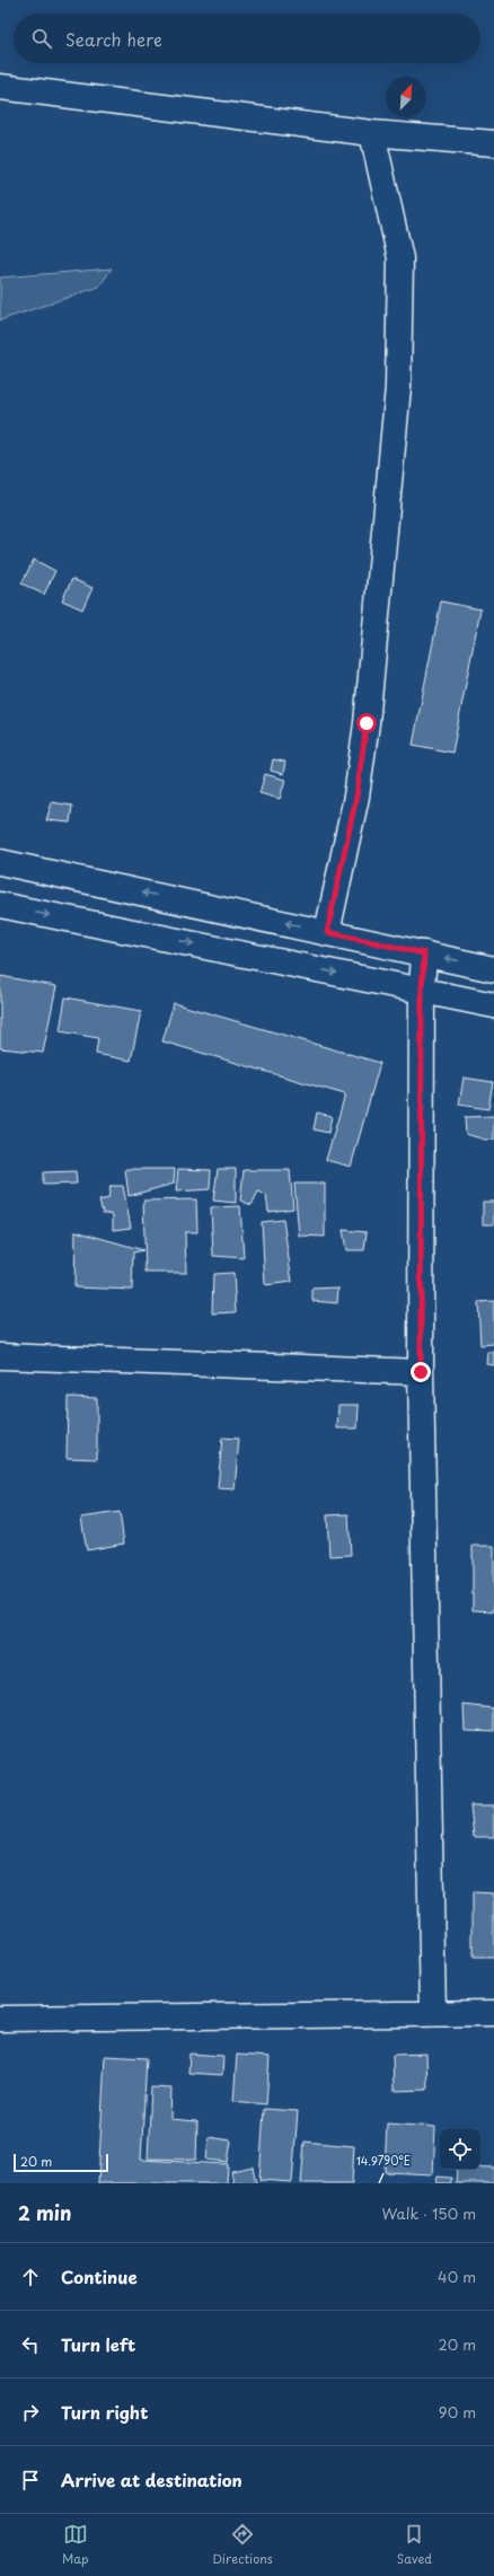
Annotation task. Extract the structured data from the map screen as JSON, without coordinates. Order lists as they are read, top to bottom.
{
  "scale_bar": "20 m",
  "north": "top right",
  "page": {
    "search": "Search here",
    "scale": "20 m",
    "heading": ["2 min", "Walk · 150 m"],
    "list": [
      ["Continue", "40 m"],
      ["Turn left", "20 m"],
      ["Turn right", "90 m"],
      "Arrive at destination"
    ],
    "nav": ["Map", "Directions", "Saved"]
  },
  "coordinates": ["14.9790°E"]
}
